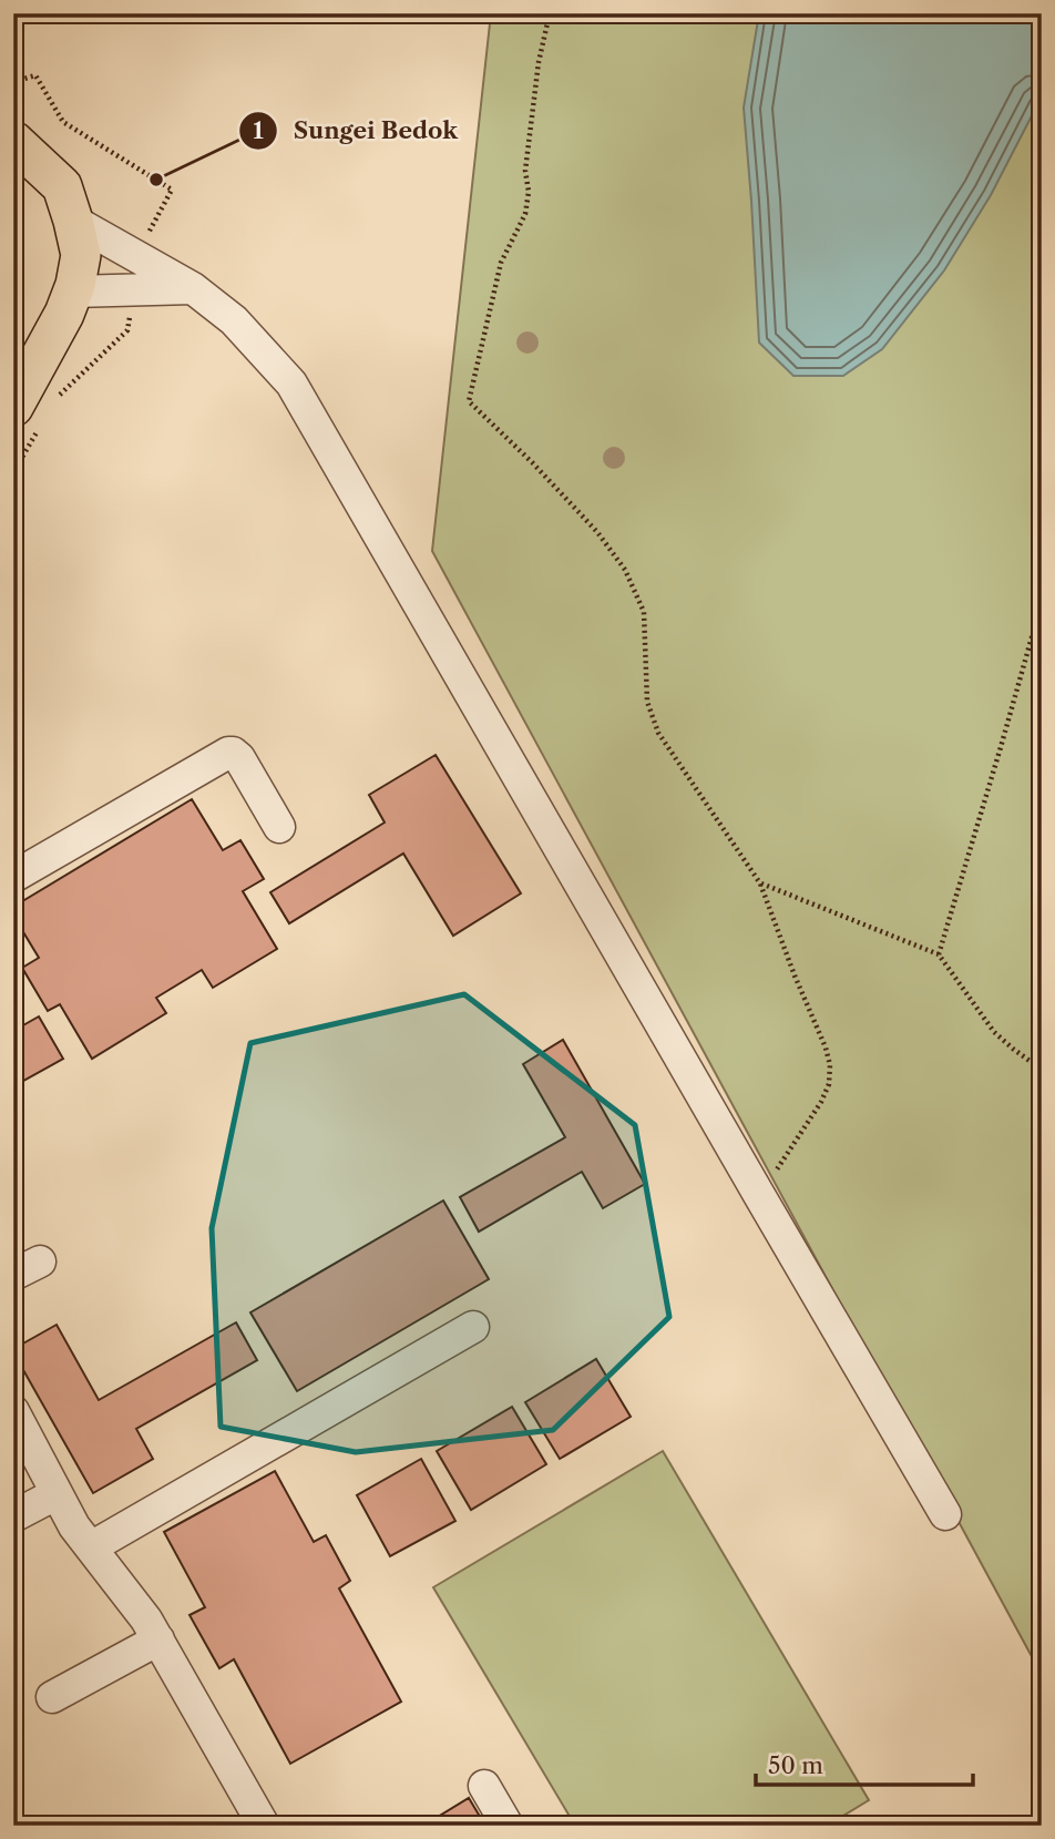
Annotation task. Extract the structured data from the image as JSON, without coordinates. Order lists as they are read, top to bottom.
{
  "places": ["Sungei Bedok"],
  "scale_bar": "50 m"
}
